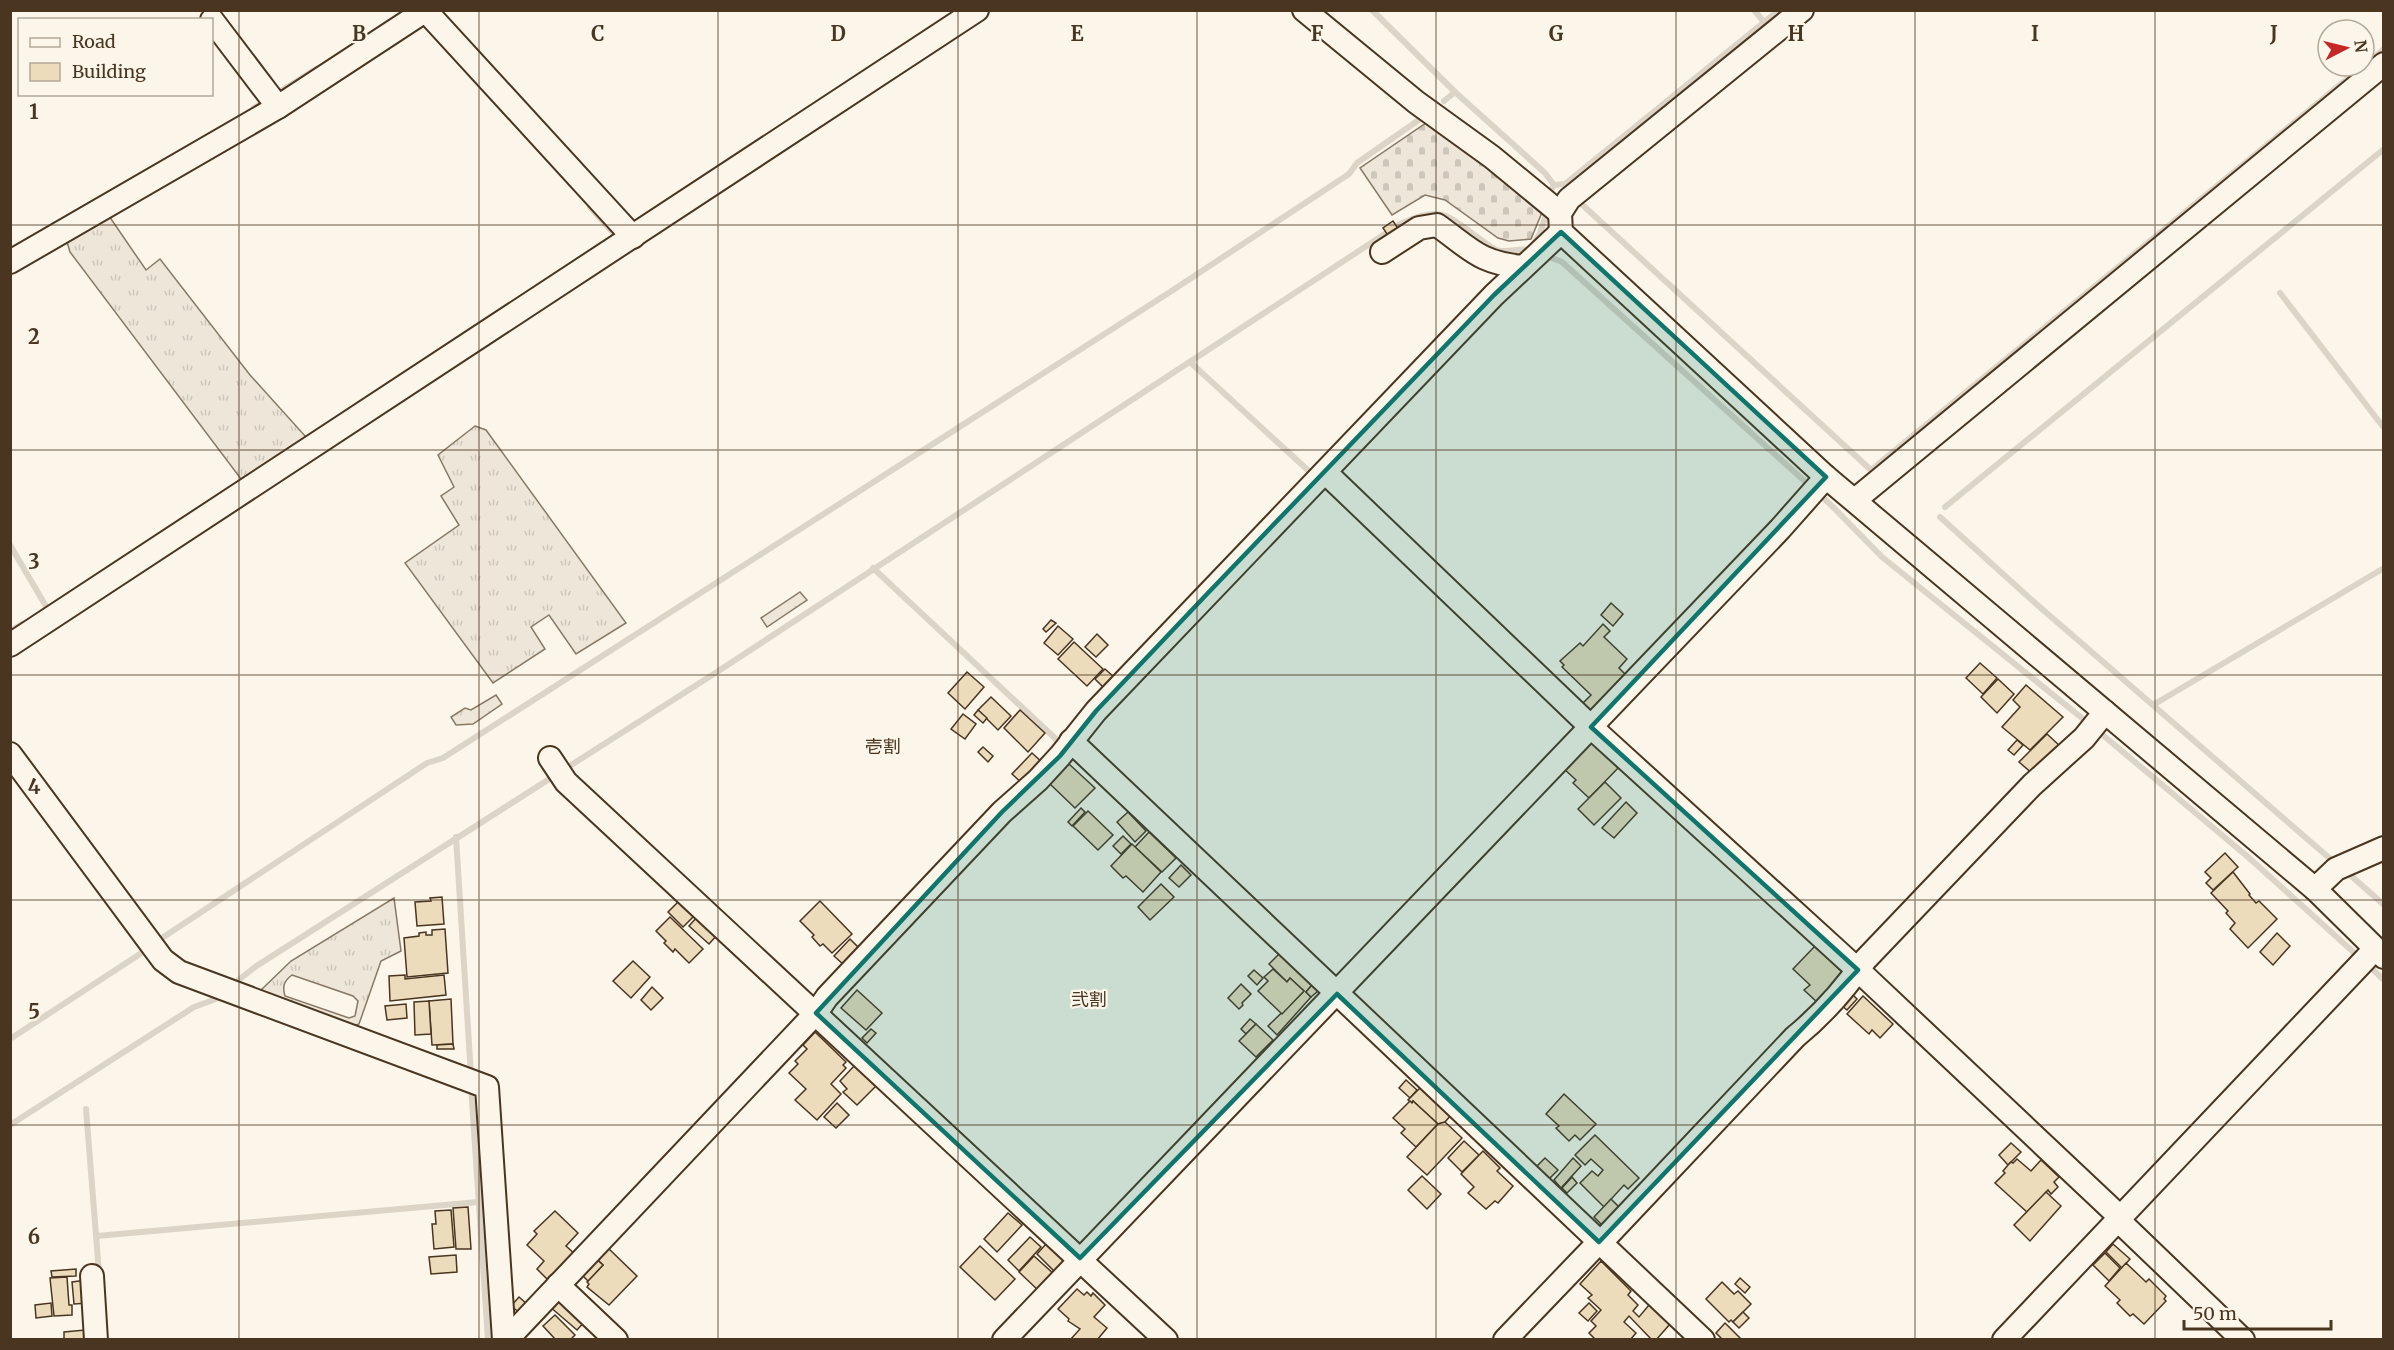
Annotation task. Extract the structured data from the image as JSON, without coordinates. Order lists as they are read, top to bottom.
{
  "districts": ["壱割", "弐割"],
  "legend": ["Road", "Building"],
  "scale_bar": "50 m",
  "north": "right",
  "grid": {
    "columns": [
      "B",
      "C",
      "D",
      "E",
      "F",
      "G",
      "H",
      "I",
      "J"
    ],
    "rows": [
      "1",
      "2",
      "3",
      "4",
      "5",
      "6"
    ]
  }
}
